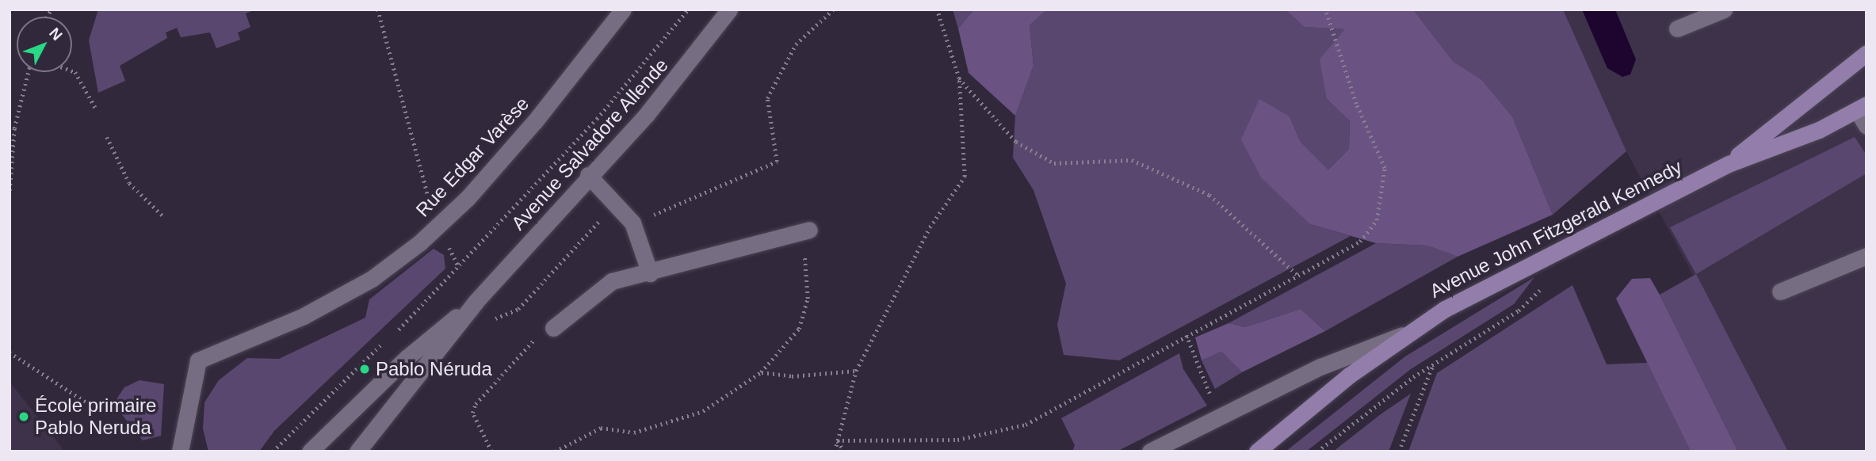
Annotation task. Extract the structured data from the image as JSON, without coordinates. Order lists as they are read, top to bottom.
{
  "streets": {
    "main road": ["Avenue John Fitzgerald Kennedy"],
    "street": ["Avenue Salvadore Allende", "Rue Edgar Varèse"]
  },
  "places": ["Pablo Néruda", "École primaire Pablo Neruda"],
  "north": "top right"
}
